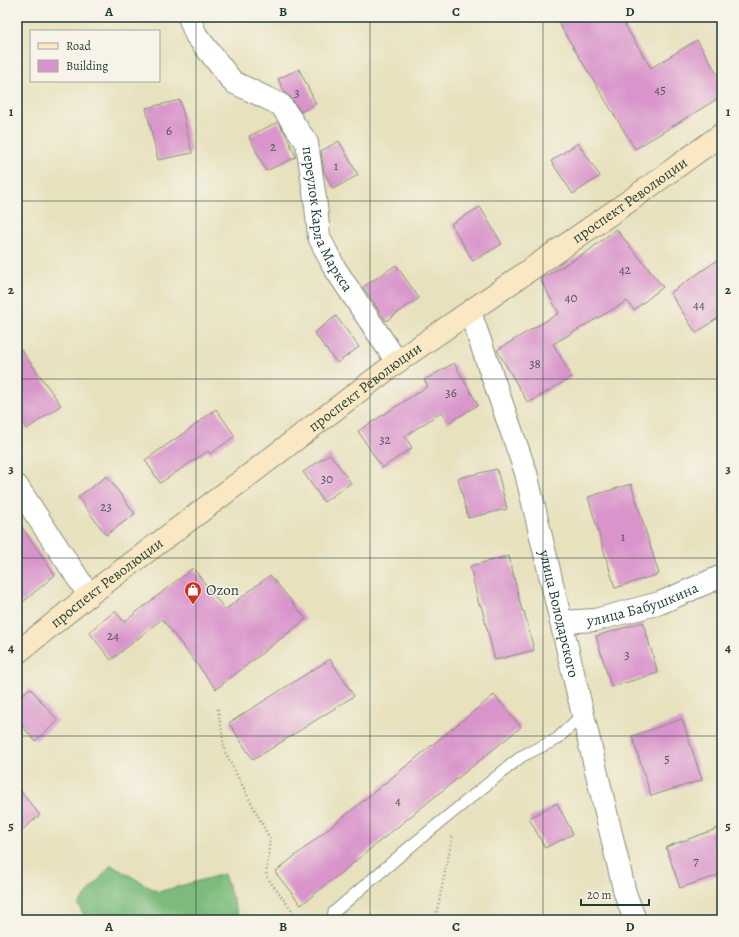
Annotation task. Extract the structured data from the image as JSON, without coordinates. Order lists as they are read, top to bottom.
{
  "streets": {
    "street": [
      "проспект Революции",
      "переулок Карла Маркса",
      "улица Бабушкина",
      "улица Володарского"
    ]
  },
  "crossings": [
    ["проспект Революции", "переулок Карла Маркса"],
    ["проспект Революции", "улица Володарского"],
    ["улица Бабушкина", "улица Володарского"]
  ],
  "places": {
    "shop": ["Ozon"]
  },
  "house_numbers": [
    "45",
    "3",
    "6",
    "2",
    "1",
    "42",
    "40",
    "44",
    "38",
    "36",
    "32",
    "30",
    "23",
    "1",
    "24",
    "3",
    "5",
    "4",
    "7"
  ],
  "legend": ["Road", "Building"],
  "scale_bar": "20 m",
  "grid": {
    "columns": [
      "A",
      "B",
      "C",
      "D"
    ],
    "rows": [
      "1",
      "2",
      "3",
      "4",
      "5"
    ]
  }
}
